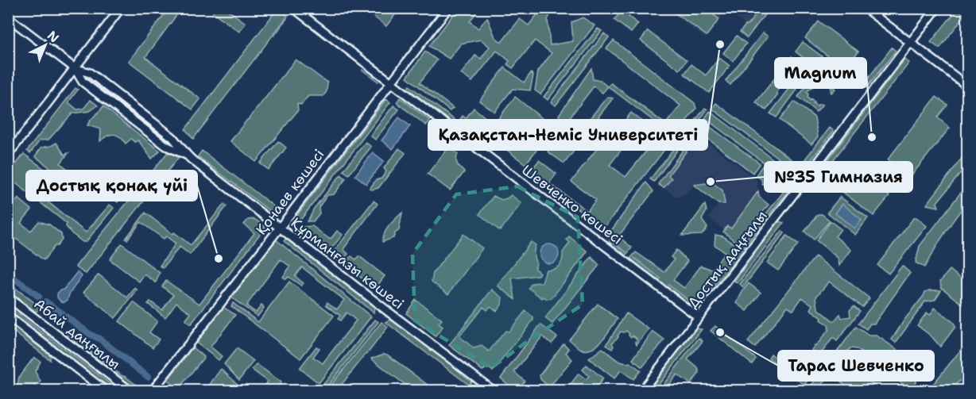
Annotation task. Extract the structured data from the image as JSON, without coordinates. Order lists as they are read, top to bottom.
{
  "streets": {
    "street": [
      "Қонаев көшесі",
      "Шевченко көшесі",
      "Достық даңғылы",
      "Құрманғазы көшесі",
      "Абай даңғылы"
    ]
  },
  "crossings": [
    ["Қонаев көшесі", "Шевченко көшесі"],
    ["Қонаев көшесі", "Құрманғазы көшесі"],
    ["Шевченко көшесі", "Достық даңғылы"]
  ],
  "places": [
    "Қазақстан-Неміс Университеті",
    "Magnum",
    "№35 Гимназия",
    "Достық қонақ үйі",
    "Тарас Шевченко"
  ],
  "north": "top right"
}
